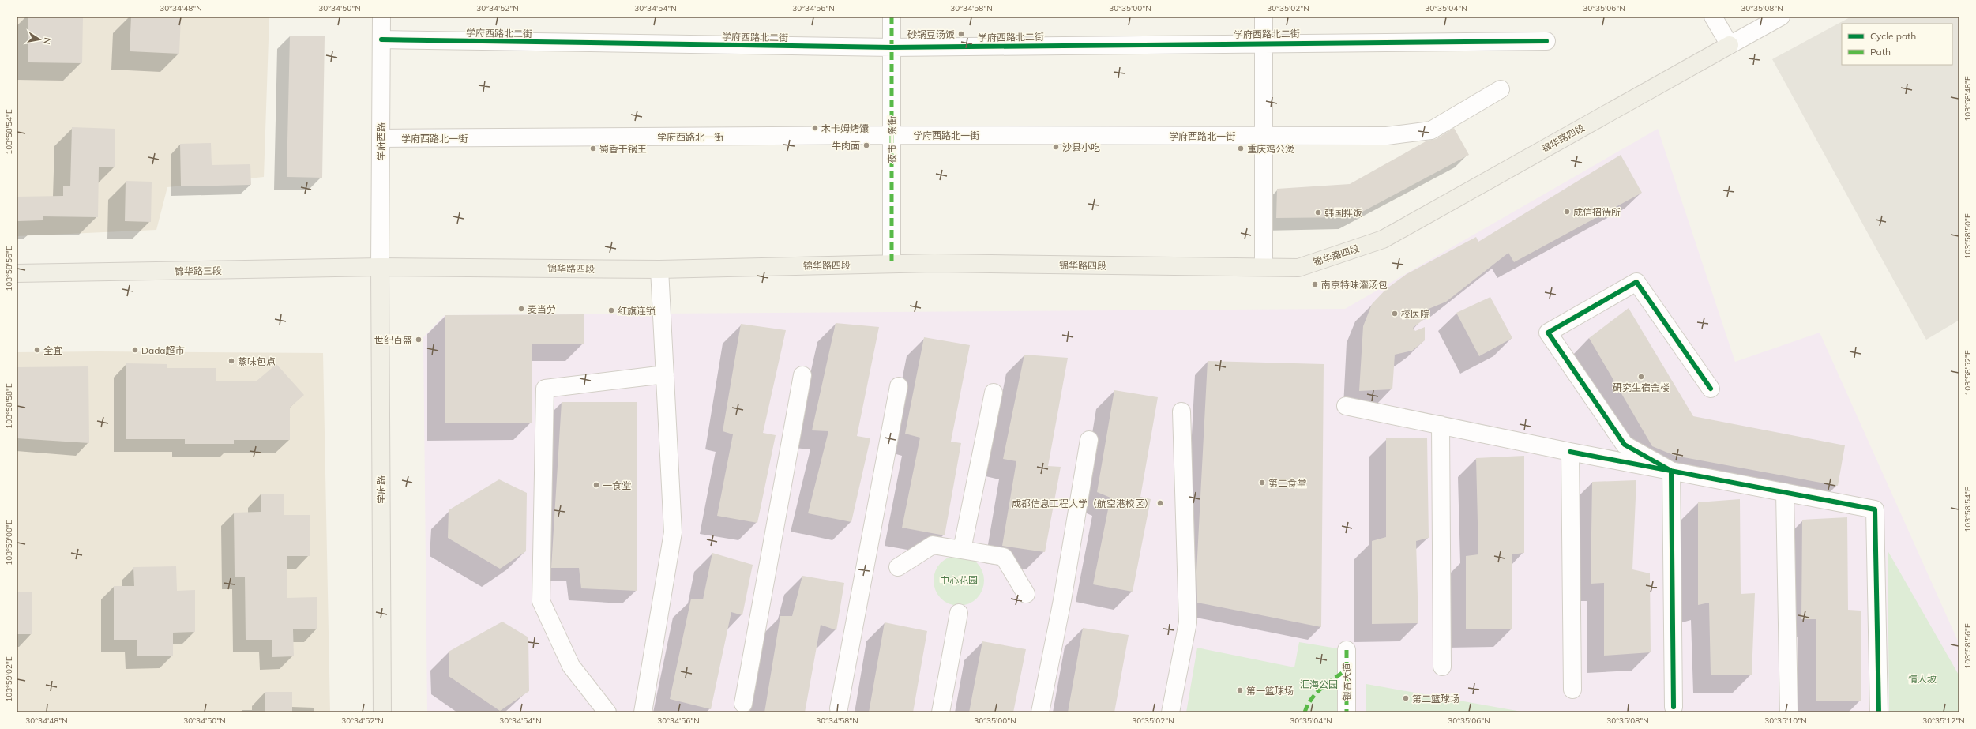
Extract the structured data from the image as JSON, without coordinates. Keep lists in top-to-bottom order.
{
  "streets": {
    "main road": ["锦华路四段", "锦华路三段", "学府路"],
    "street": [
      "学府西路北二街",
      "学府西路北一街",
      "夜市一条街",
      "学府西路",
      "银杏大道"
    ]
  },
  "crossings": [
    ["学府西路北二街", "夜市一条街"],
    ["学府西路北二街", "学府西路"],
    ["学府西路北一街", "夜市一条街"],
    ["学府西路北一街", "学府西路"],
    ["锦华路四段", "夜市一条街"],
    ["锦华路四段", "学府西路"],
    ["锦华路四段", "锦华路三段"],
    ["锦华路四段", "学府路"],
    ["学府西路", "锦华路三段"],
    ["学府西路", "学府路"],
    ["锦华路三段", "学府路"]
  ],
  "parks": ["中心花园", "情人坡", "汇海公园"],
  "places": [
    "砂锅豆汤饭",
    "木卡姆烤馕",
    "牛肉面",
    "沙县小吃",
    "蜀香干锅王",
    "重庆鸡公煲",
    "成信招待所",
    "韩国拌饭",
    "南京特味灌汤包",
    "麦当劳",
    "红旗连锁",
    "校医院",
    "世纪百盛",
    "全宜",
    "Dada超市",
    "蒸味包点",
    "研究生宿舍楼",
    "第二食堂",
    "一食堂",
    "成都信息工程大学（航空港校区）",
    "第一篮球场",
    "第二篮球场"
  ],
  "legend": ["Cycle path", "Path"],
  "north": "right",
  "coordinates": [
    "30°34'48\"N",
    "30°34'50\"N",
    "30°34'52\"N",
    "30°34'54\"N",
    "30°34'56\"N",
    "30°34'58\"N",
    "30°35'00\"N",
    "30°35'02\"N",
    "30°35'04\"N",
    "30°35'06\"N",
    "30°35'08\"N",
    "103°58'48\"E",
    "103°58'54\"E",
    "103°58'50\"E",
    "103°58'56\"E",
    "103°58'52\"E",
    "103°58'58\"E",
    "103°59'00\"E",
    "103°59'02\"E",
    "30°35'10\"N",
    "30°35'12\"N"
  ]
}
